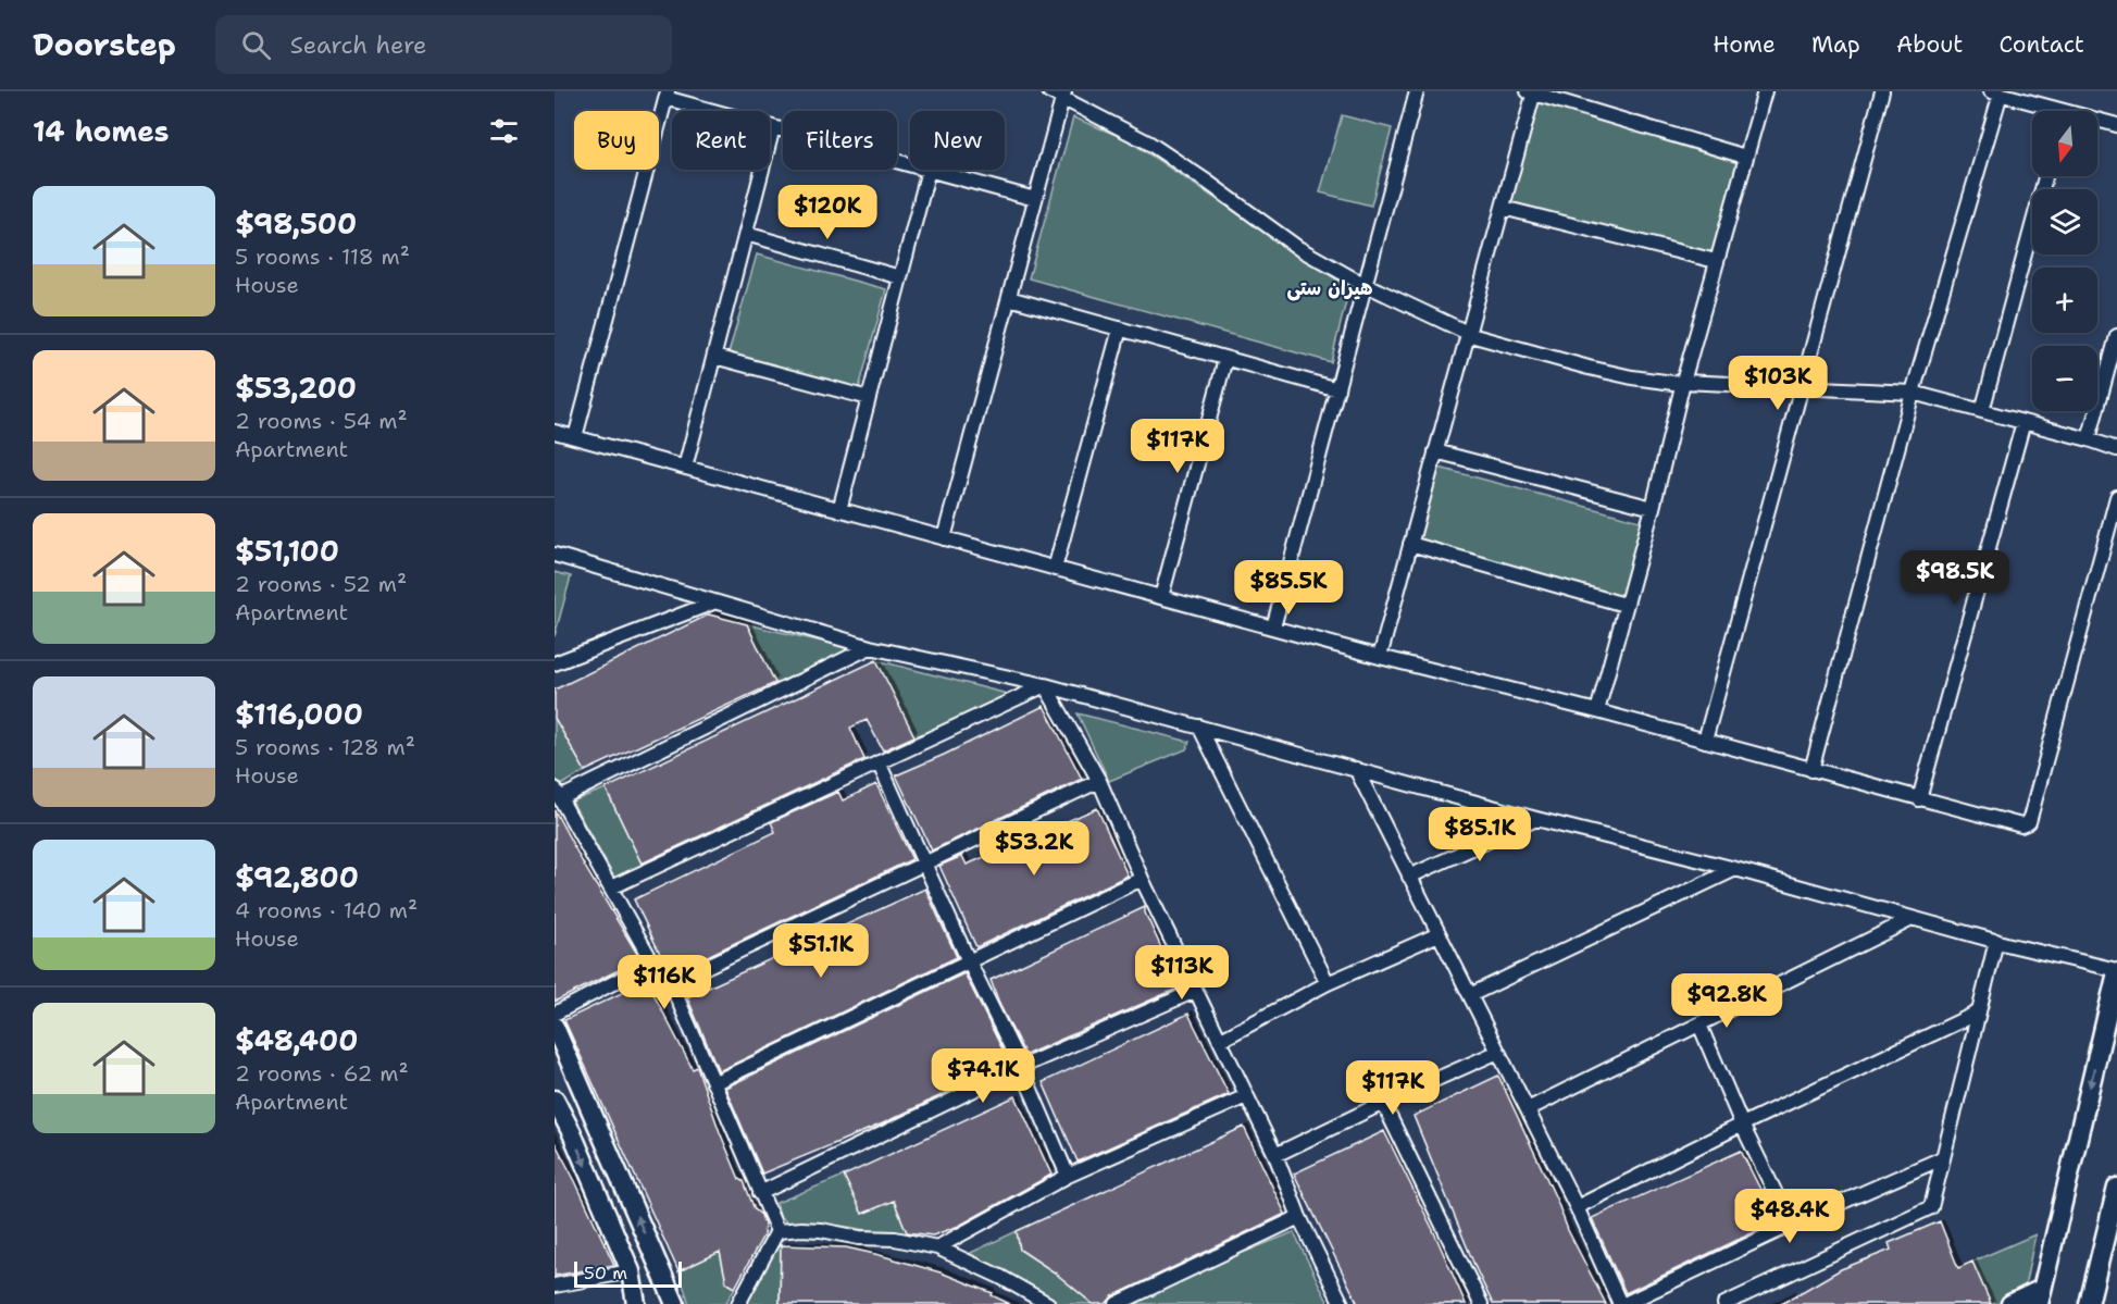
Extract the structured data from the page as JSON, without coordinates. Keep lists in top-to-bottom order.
{
  "districts": ["هیران ستی"],
  "scale_bar": "50 m",
  "north": "bottom",
  "page": {
    "header": "Doorstep",
    "search": "Search here",
    "nav": [
      "Home",
      "Map",
      "About",
      "Contact"
    ],
    "heading": "14 homes",
    "map_buttons": ["+", "−"],
    "chip": [
      "Buy",
      "Rent",
      "Filters",
      "New"
    ],
    "list": [
      {
        "name": "$98,500",
        "note": "5 rooms · 118 m² · House"
      },
      {
        "name": "$53,200",
        "note": "2 rooms · 54 m² · Apartment"
      },
      {
        "name": "$51,100",
        "note": "2 rooms · 52 m² · Apartment"
      },
      {
        "name": "$116,000",
        "note": "5 rooms · 128 m² · House"
      },
      {
        "name": "$92,800",
        "note": "4 rooms · 140 m² · House"
      },
      {
        "name": "$48,400",
        "note": "2 rooms · 62 m² · Apartment"
      }
    ],
    "price": [
      "$120K",
      "$103K",
      "$117K",
      "$98.5K",
      "$85.5K",
      "$85.1K",
      "$53.2K",
      "$51.1K",
      "$113K",
      "$116K",
      "$92.8K",
      "$74.1K",
      "$117K",
      "$48.4K"
    ],
    "scale": "50 m"
  }
}
